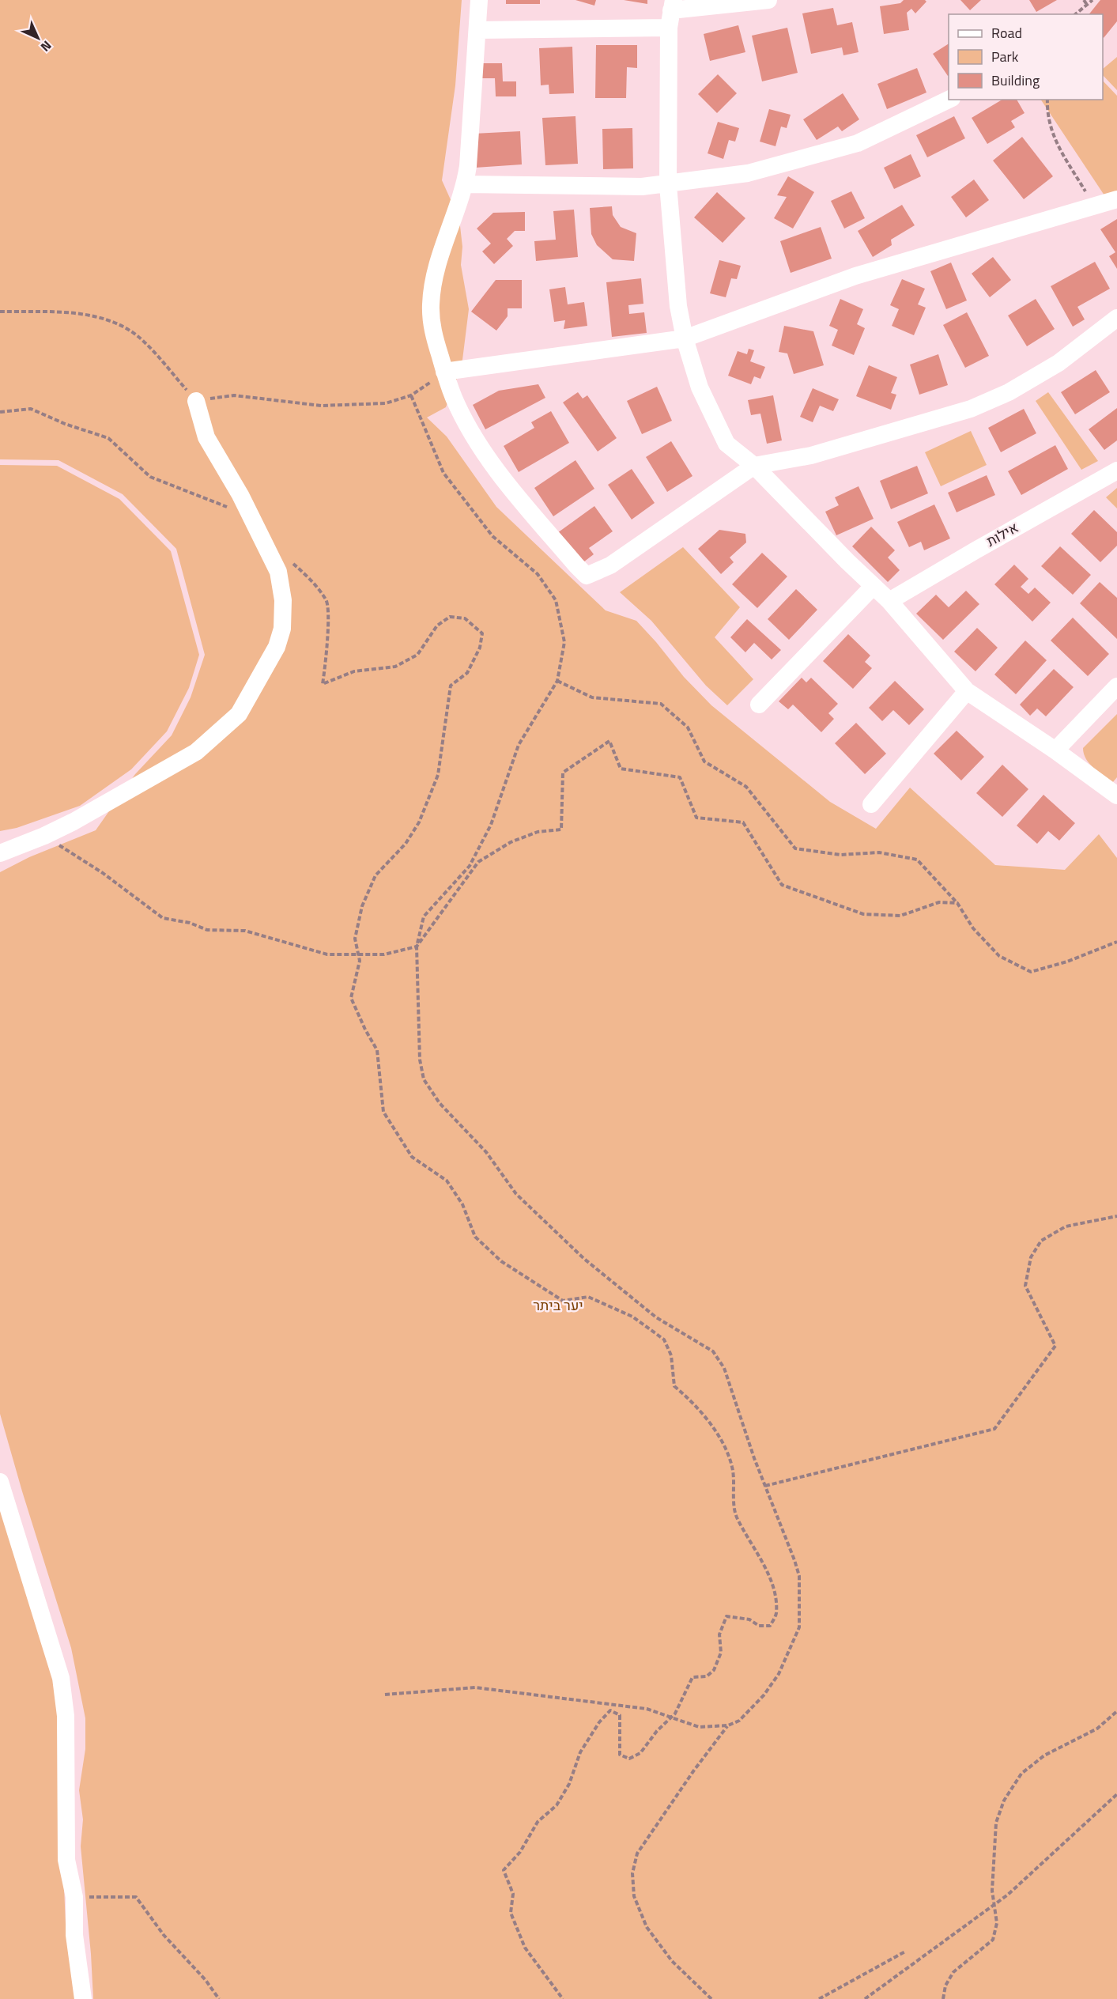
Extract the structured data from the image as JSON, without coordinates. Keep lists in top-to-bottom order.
{
  "streets": {
    "street": ["אילות"]
  },
  "parks": ["יער ביתר"],
  "legend": ["Road", "Park", "Building"],
  "north": "bottom right"
}
